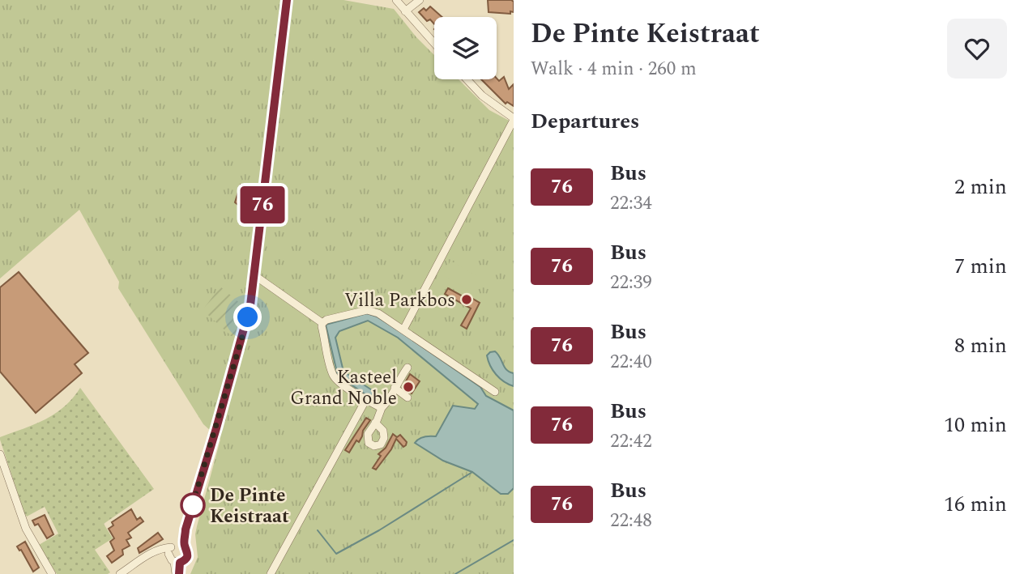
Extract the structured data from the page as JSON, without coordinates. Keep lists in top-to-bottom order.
{
  "places": ["Villa Parkbos", "Kasteel Grand Noble", "De Pinte Keistraat"],
  "lines": ["bus line 76"],
  "page": {
    "on_map": "76",
    "heading": [
      ["De Pinte Keistraat", "Walk · 4 min · 260 m"],
      "Departures"
    ],
    "list": [
      {
        "mark": "76",
        "name": "Bus",
        "note": "22:34",
        "value": "2 min"
      },
      {
        "mark": "76",
        "name": "Bus",
        "note": "22:39",
        "value": "7 min"
      },
      {
        "mark": "76",
        "name": "Bus",
        "note": "22:40",
        "value": "8 min"
      },
      {
        "mark": "76",
        "name": "Bus",
        "note": "22:42",
        "value": "10 min"
      },
      {
        "mark": "76",
        "name": "Bus",
        "note": "22:48",
        "value": "16 min"
      }
    ]
  }
}
